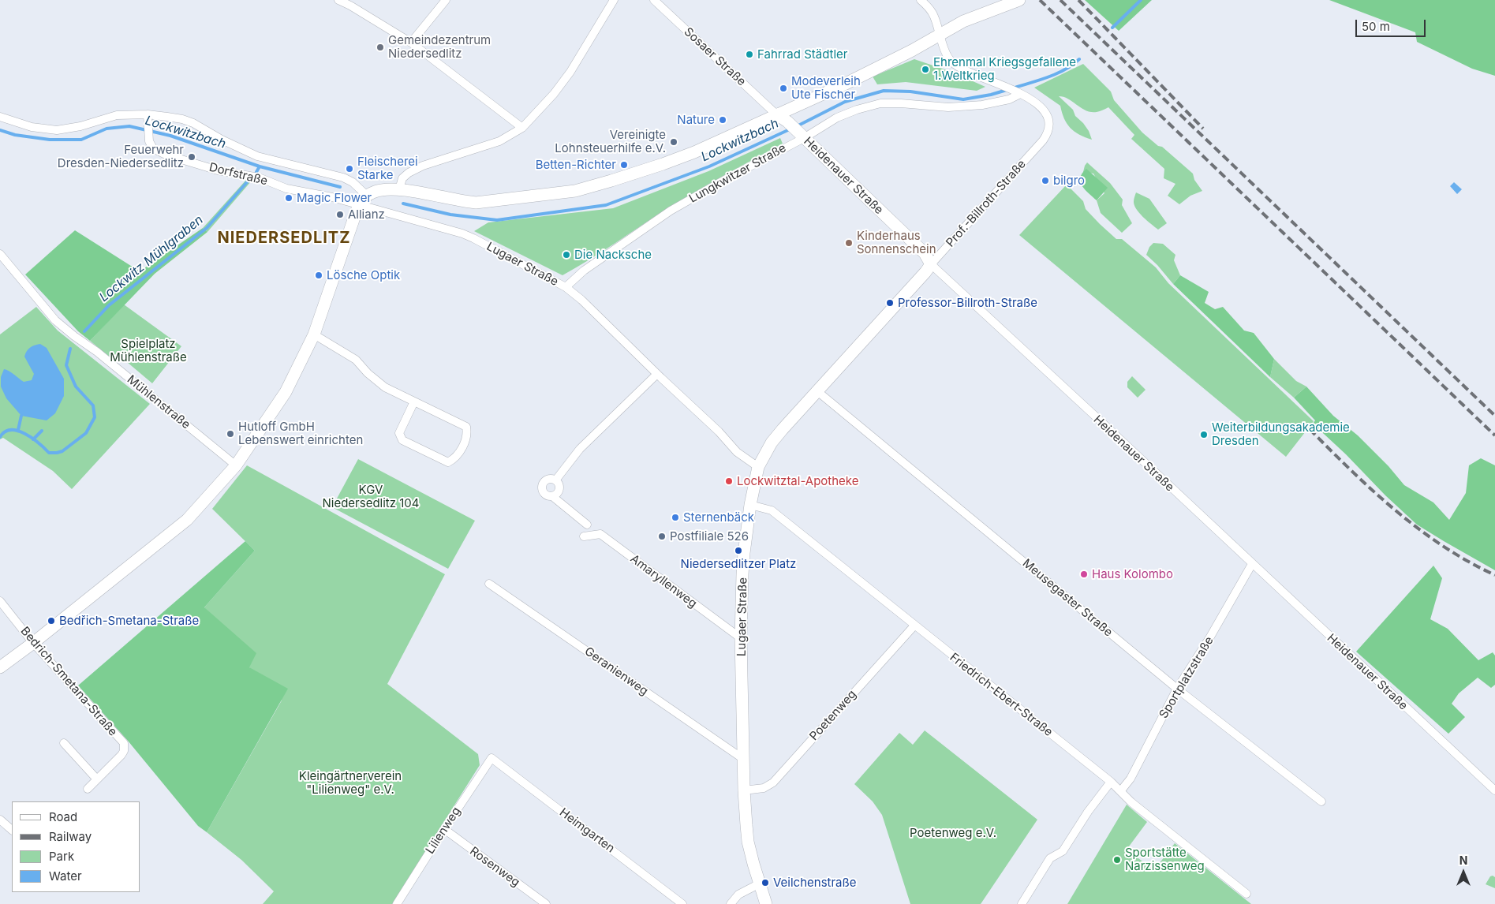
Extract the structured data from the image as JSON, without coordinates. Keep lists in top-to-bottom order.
{
  "streets": {
    "street": [
      "Sosaer Straße",
      "Lungkwitzer Straße",
      "Dorfstraße",
      "Heidenauer Straße",
      "Prof.-Billroth-Straße",
      "Lugaer Straße",
      "Mühlenstraße",
      "Amaryllenweg",
      "Meusegaster Straße",
      "Geranienweg",
      "Sportplatzstraße",
      "Bedrich-Smetana-Straße",
      "Friedrich-Ebert-Straße",
      "Poetenweg",
      "Lilienweg",
      "Heimgarten",
      "Rosenweg"
    ]
  },
  "crossings": [
    ["Sosaer Straße", "Heidenauer Straße"],
    ["Lungkwitzer Straße", "Heidenauer Straße"],
    ["Lungkwitzer Straße", "Prof.-Billroth-Straße"],
    ["Lungkwitzer Straße", "Lugaer Straße"],
    ["Dorfstraße", "Lugaer Straße"],
    ["Heidenauer Straße", "Prof.-Billroth-Straße"],
    ["Heidenauer Straße", "Sportplatzstraße"],
    ["Prof.-Billroth-Straße", "Lugaer Straße"],
    ["Prof.-Billroth-Straße", "Meusegaster Straße"],
    ["Lugaer Straße", "Amaryllenweg"],
    ["Lugaer Straße", "Geranienweg"],
    ["Lugaer Straße", "Friedrich-Ebert-Straße"],
    ["Lugaer Straße", "Poetenweg"],
    ["Meusegaster Straße", "Sportplatzstraße"],
    ["Sportplatzstraße", "Friedrich-Ebert-Straße"],
    ["Friedrich-Ebert-Straße", "Poetenweg"],
    ["Lilienweg", "Heimgarten"],
    ["Lilienweg", "Rosenweg"]
  ],
  "districts": ["NIEDERSEDLITZ"],
  "water": ["Lockwitzbach", "Lockwitz Mühlgraben"],
  "parks": [
    "Spielplatz Mühlenstraße",
    "KGV Niedersedlitz 104",
    "Kleingärtnerverein \"Lilienweg\" e.V.",
    "Poetenweg e.V."
  ],
  "places": [
    "Gemeindezentrum Niedersedlitz",
    "Fahrrad Städtler",
    "Ehrenmal Kriegsgefallene 1.Weltkrieg",
    "Modeverleih Ute Fischer",
    "Nature",
    "Vereinigte Lohnsteuerhilfe e.V.",
    "Feuerwehr Dresden-Niedersedlitz",
    "Betten-Richter",
    "Fleischerei Starke",
    "bilgro",
    "Magic Flower",
    "Allianz",
    "Kinderhaus Sonnenschein",
    "Die Nacksche",
    "Lösche Optik",
    "Professor-Billroth-Straße",
    "Hutloff GmbH Lebenswert einrichten",
    "Weiterbildungsakademie Dresden",
    "Lockwitztal-Apotheke",
    "Sternenbäck",
    "Postfiliale 526",
    "Niedersedlitzer Platz",
    "Haus Kolombo",
    "Bedřich-Smetana-Straße",
    "Sportstätte Narzissenweg",
    "Veilchenstraße"
  ],
  "legend": [
    "Road",
    "Railway",
    "Park",
    "Water"
  ],
  "scale_bar": "50 m",
  "north": "top"
}
